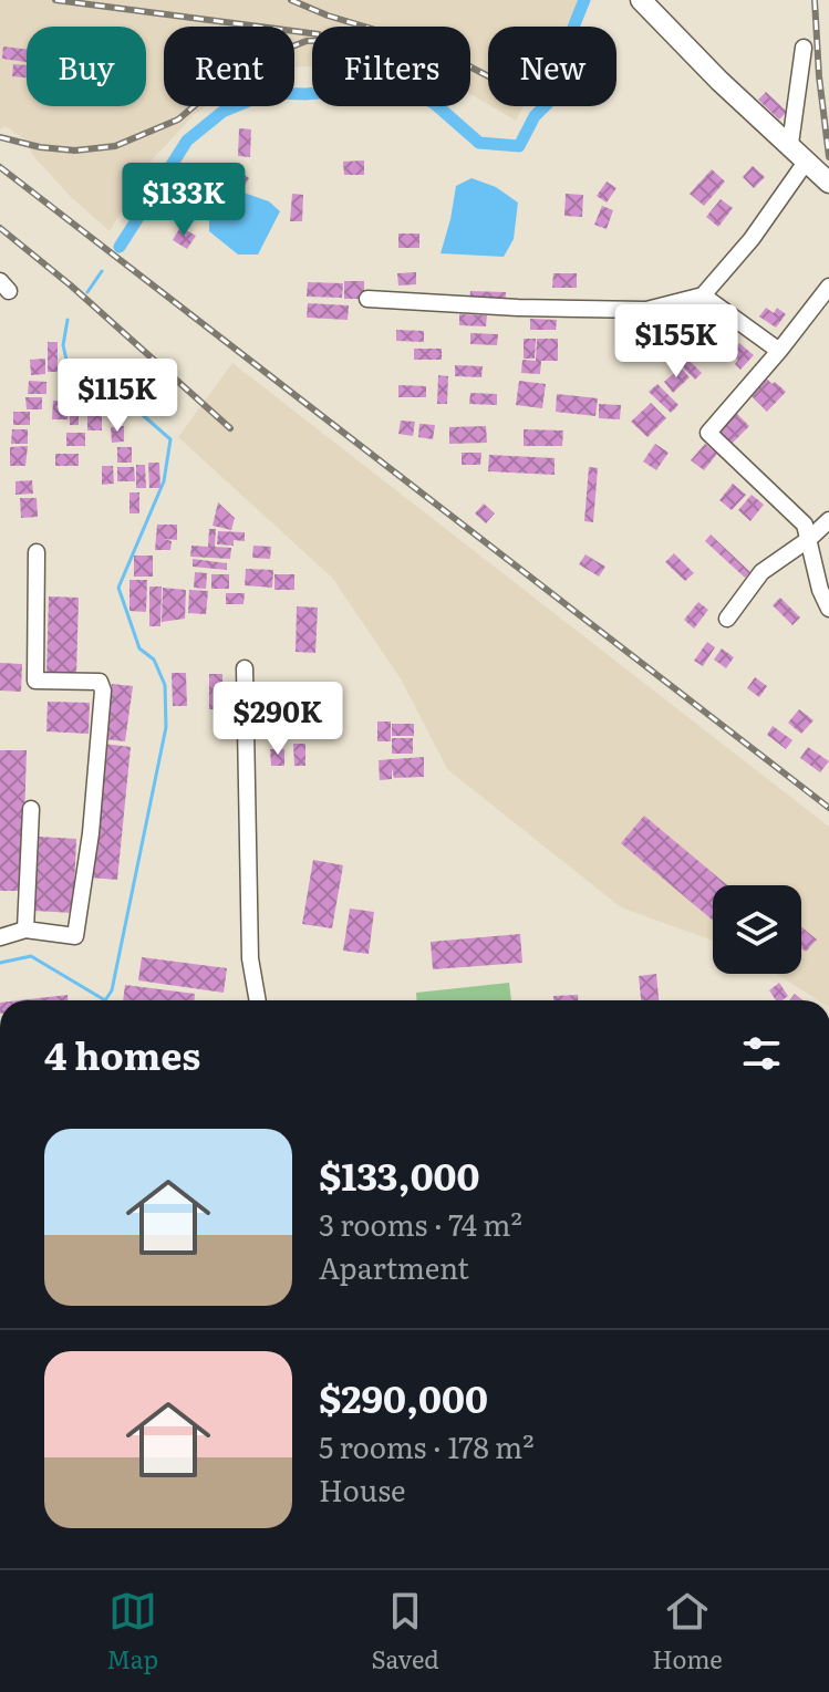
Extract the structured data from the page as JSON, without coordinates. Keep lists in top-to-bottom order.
{
  "page": {
    "chip": [
      "Buy",
      "Rent",
      "Filters",
      "New"
    ],
    "price": [
      "$133K",
      "$155K",
      "$115K",
      "$290K"
    ],
    "heading": "4 homes",
    "list": [
      {
        "name": "$133,000",
        "note": "3 rooms · 74 m² · Apartment"
      },
      {
        "name": "$290,000",
        "note": "5 rooms · 178 m² · House"
      }
    ],
    "tabs": ["Map", "Saved", "Home"]
  }
}
